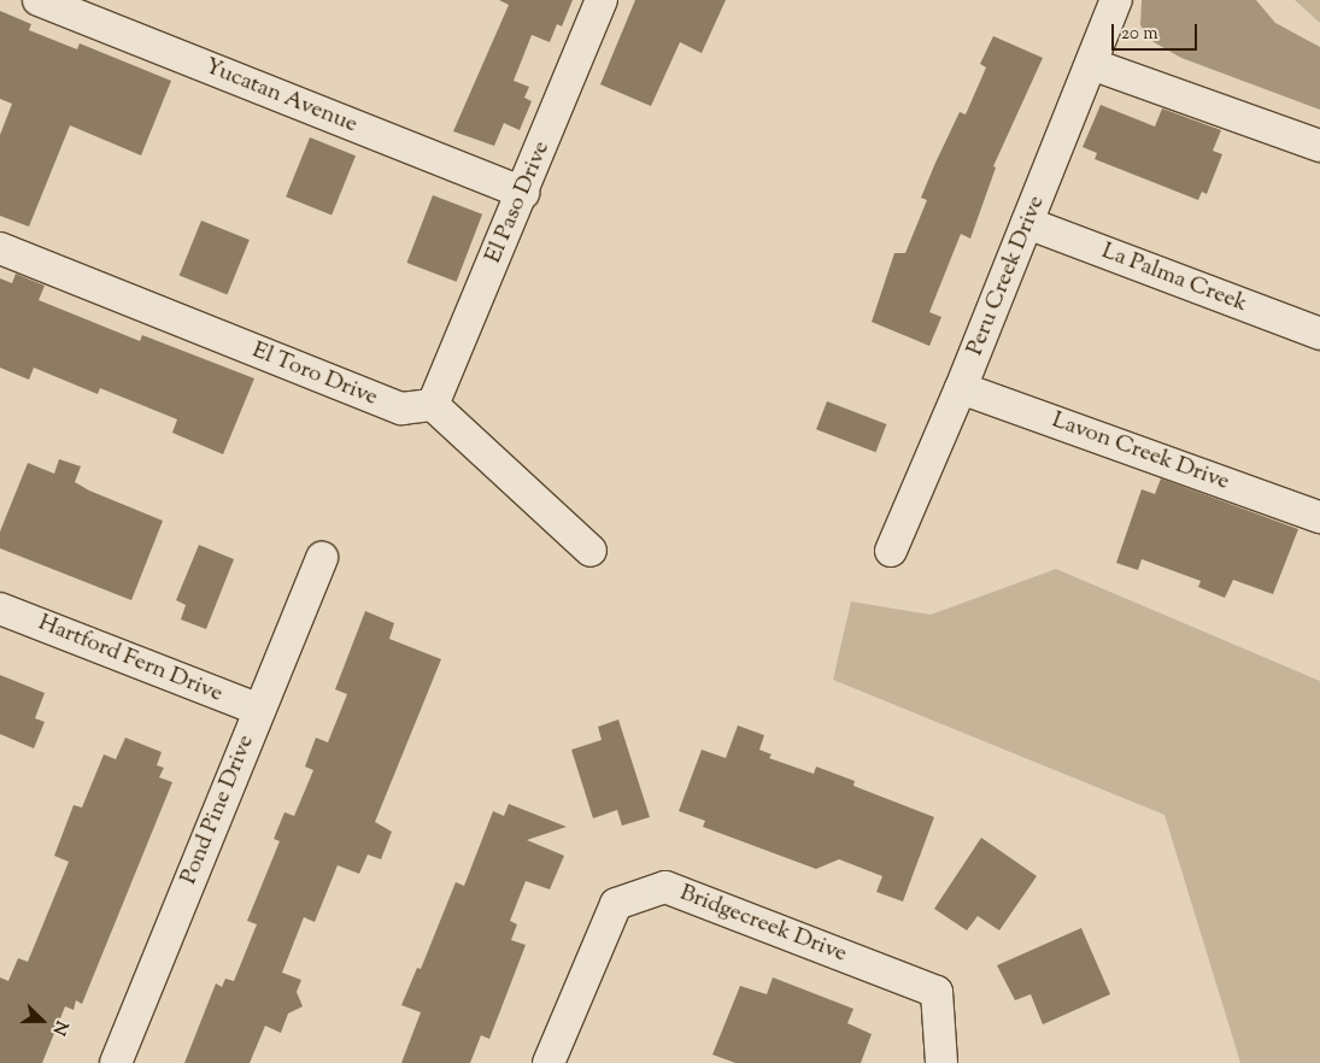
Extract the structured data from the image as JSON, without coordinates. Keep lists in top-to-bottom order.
{
  "streets": {
    "street": [
      "Yucatan Avenue",
      "El Paso Drive",
      "Peru Creek Drive",
      "La Palma Creek",
      "El Toro Drive",
      "Lavon Creek Drive",
      "Hartford Fern Drive",
      "Pond Pine Drive",
      "Bridgecreek Drive"
    ]
  },
  "crossings": [
    ["Yucatan Avenue", "El Paso Drive"],
    ["El Paso Drive", "El Toro Drive"],
    ["Peru Creek Drive", "La Palma Creek"],
    ["Peru Creek Drive", "Lavon Creek Drive"],
    ["Hartford Fern Drive", "Pond Pine Drive"]
  ],
  "scale_bar": "20 m",
  "north": "right"
}
